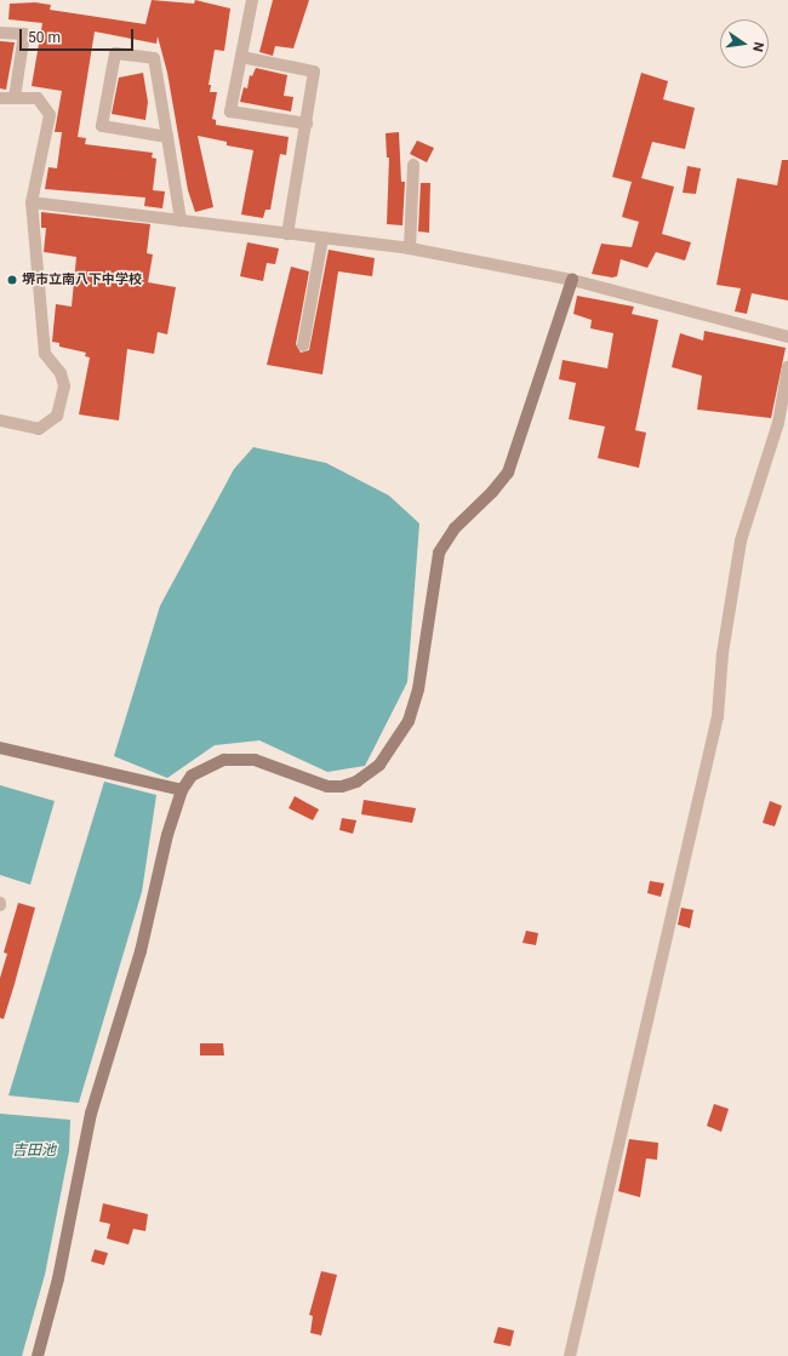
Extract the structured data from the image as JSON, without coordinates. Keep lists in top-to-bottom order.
{
  "water": ["吉田池"],
  "places": ["堺市立南八下中学校"],
  "scale_bar": "50 m",
  "north": "right"
}
